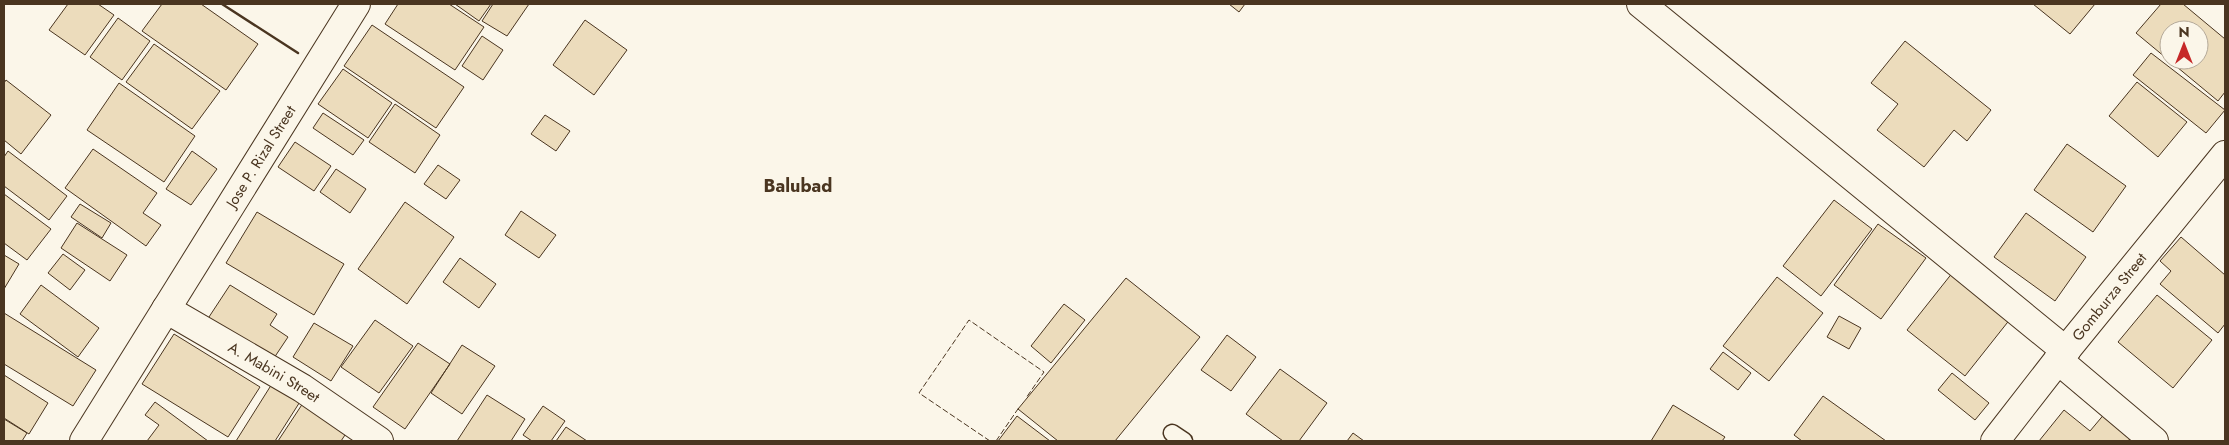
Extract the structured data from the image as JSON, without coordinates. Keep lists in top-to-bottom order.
{
  "streets": {
    "street": ["Jose P. Rizal Street", "Gomburza Street", "A. Mabini Street"]
  },
  "crossings": [
    ["Jose P. Rizal Street", "A. Mabini Street"]
  ],
  "districts": ["Balubad"],
  "north": "top"
}
